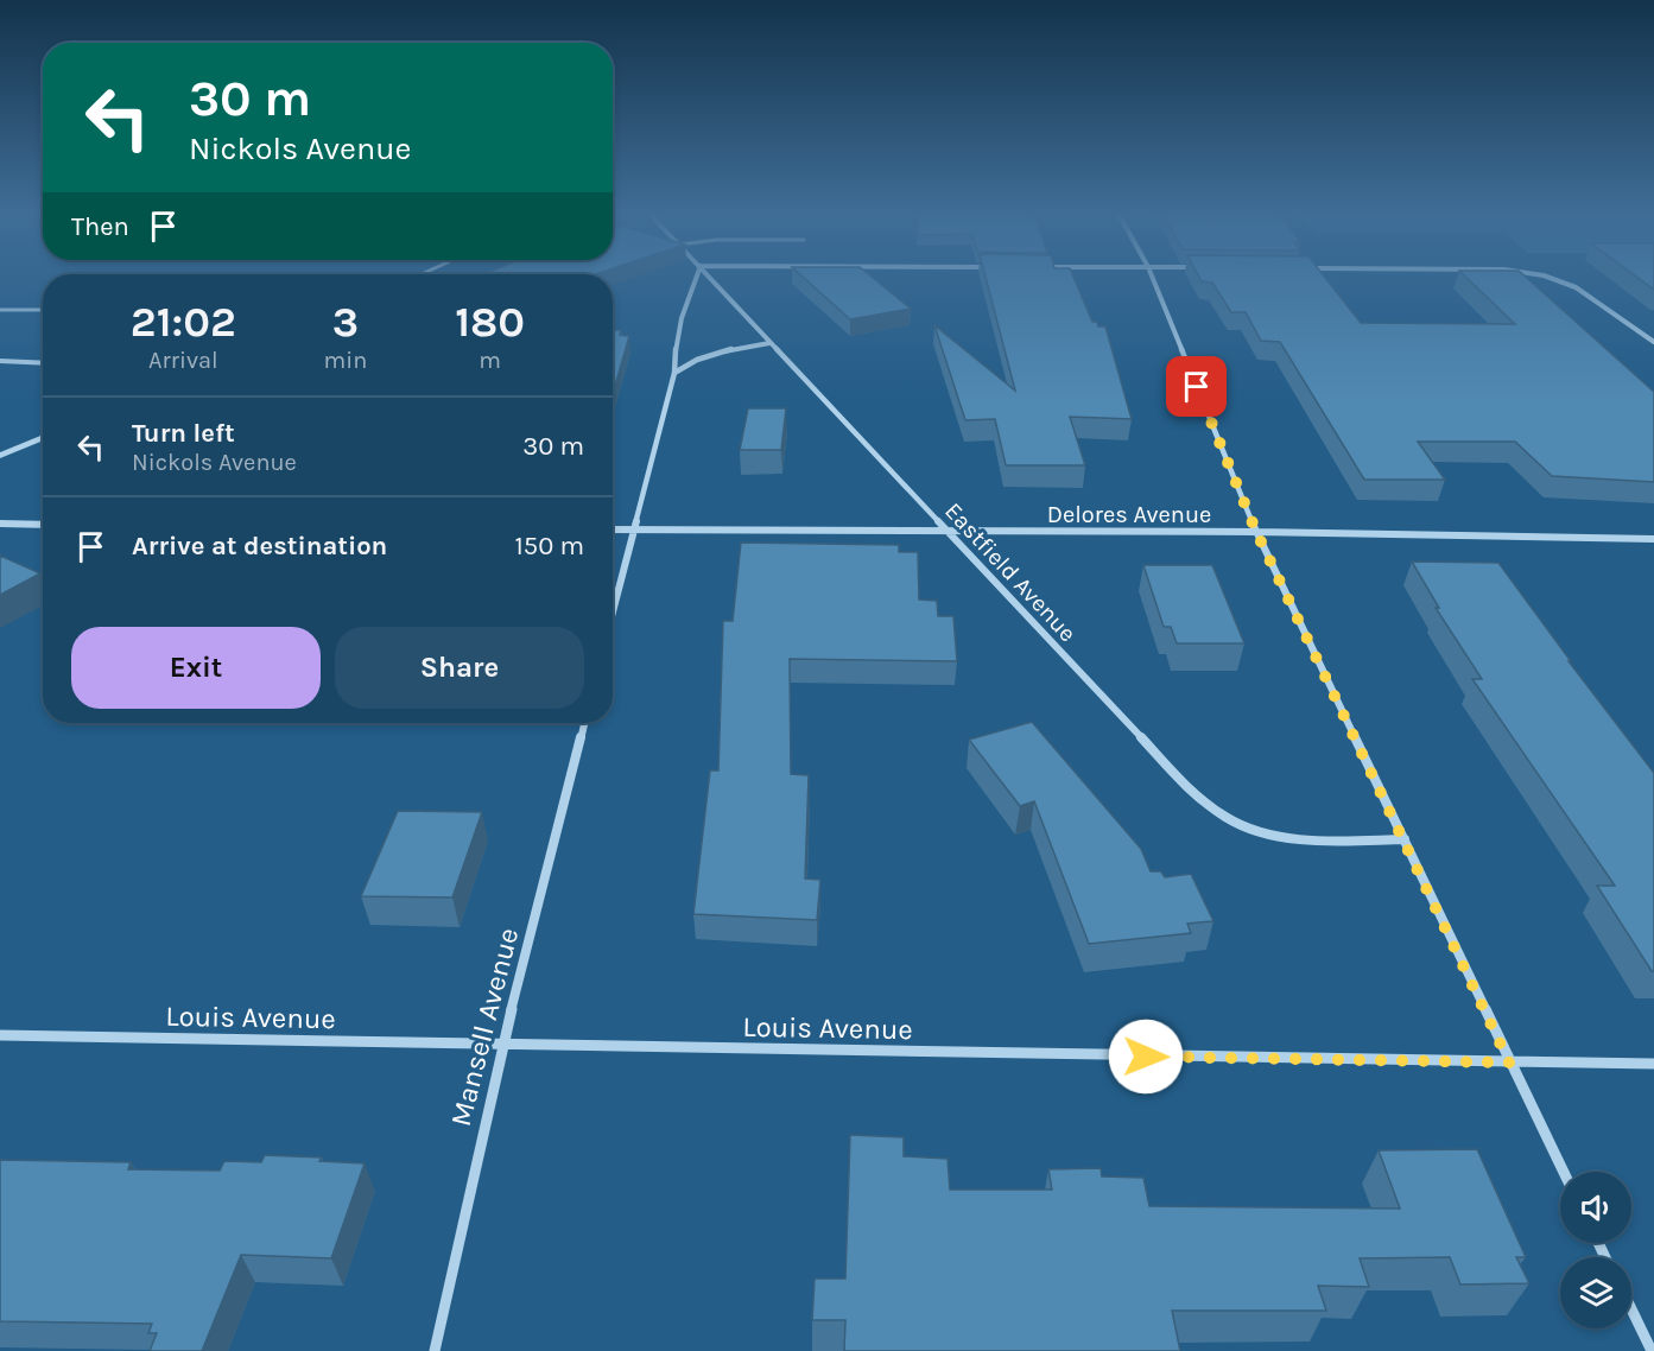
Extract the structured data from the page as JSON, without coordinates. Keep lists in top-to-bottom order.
{
  "streets": {
    "street": [
      "Delores Avenue",
      "Eastfield Avenue",
      "Louis Avenue",
      "Mansell Avenue"
    ]
  },
  "crossings": [
    ["Delores Avenue", "Eastfield Avenue"],
    ["Louis Avenue", "Mansell Avenue"]
  ],
  "page": {
    "turn": ["30 m", "Nickols Avenue"],
    "then": "Then",
    "eta": [
      "21:02",
      "Arrival",
      "3",
      "min",
      "180",
      "m"
    ],
    "list": [
      {
        "name": "Turn left",
        "note": "Nickols Avenue",
        "value": "30 m"
      },
      {
        "name": "Arrive at destination",
        "value": "150 m"
      }
    ],
    "buttons": ["Exit", "Share"]
  }
}
